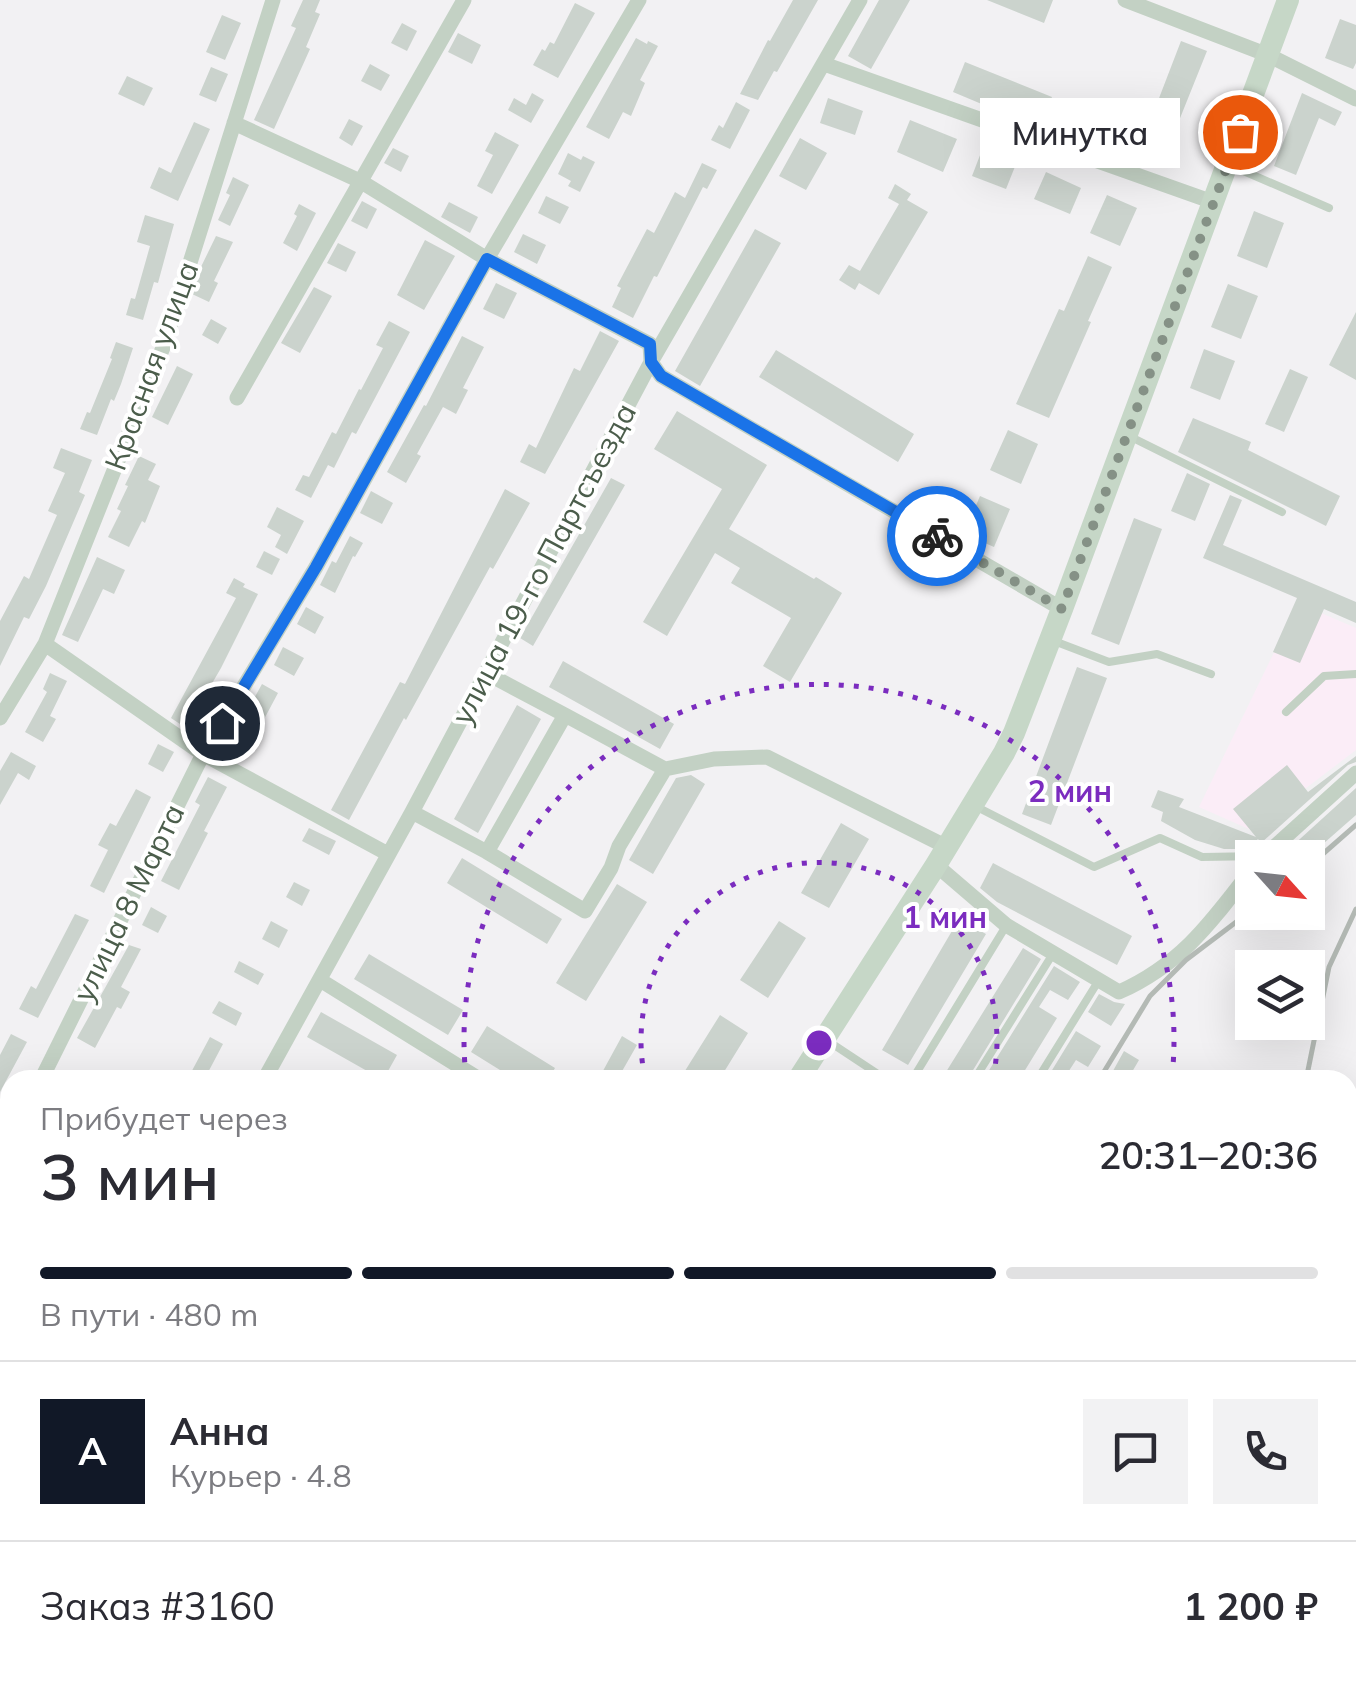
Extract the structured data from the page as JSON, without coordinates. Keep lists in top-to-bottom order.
{
  "streets": {
    "street": ["Красная улица", "улица 19-го Партсъезда", "улица 8 Марта"]
  },
  "places": ["Минутка"],
  "north": "bottom right",
  "page": {
    "bubble": "Минутка",
    "heading": ["3 мин", "Прибудет через", "20:31–20:36"],
    "panel": [
      "Анна",
      "Курьер · 4.8",
      "Заказ #3160",
      "1 200 ₽"
    ],
    "bar": "В пути · 480 m",
    "round": "А"
  },
  "rings": ["2 мин", "1 мин"]
}
